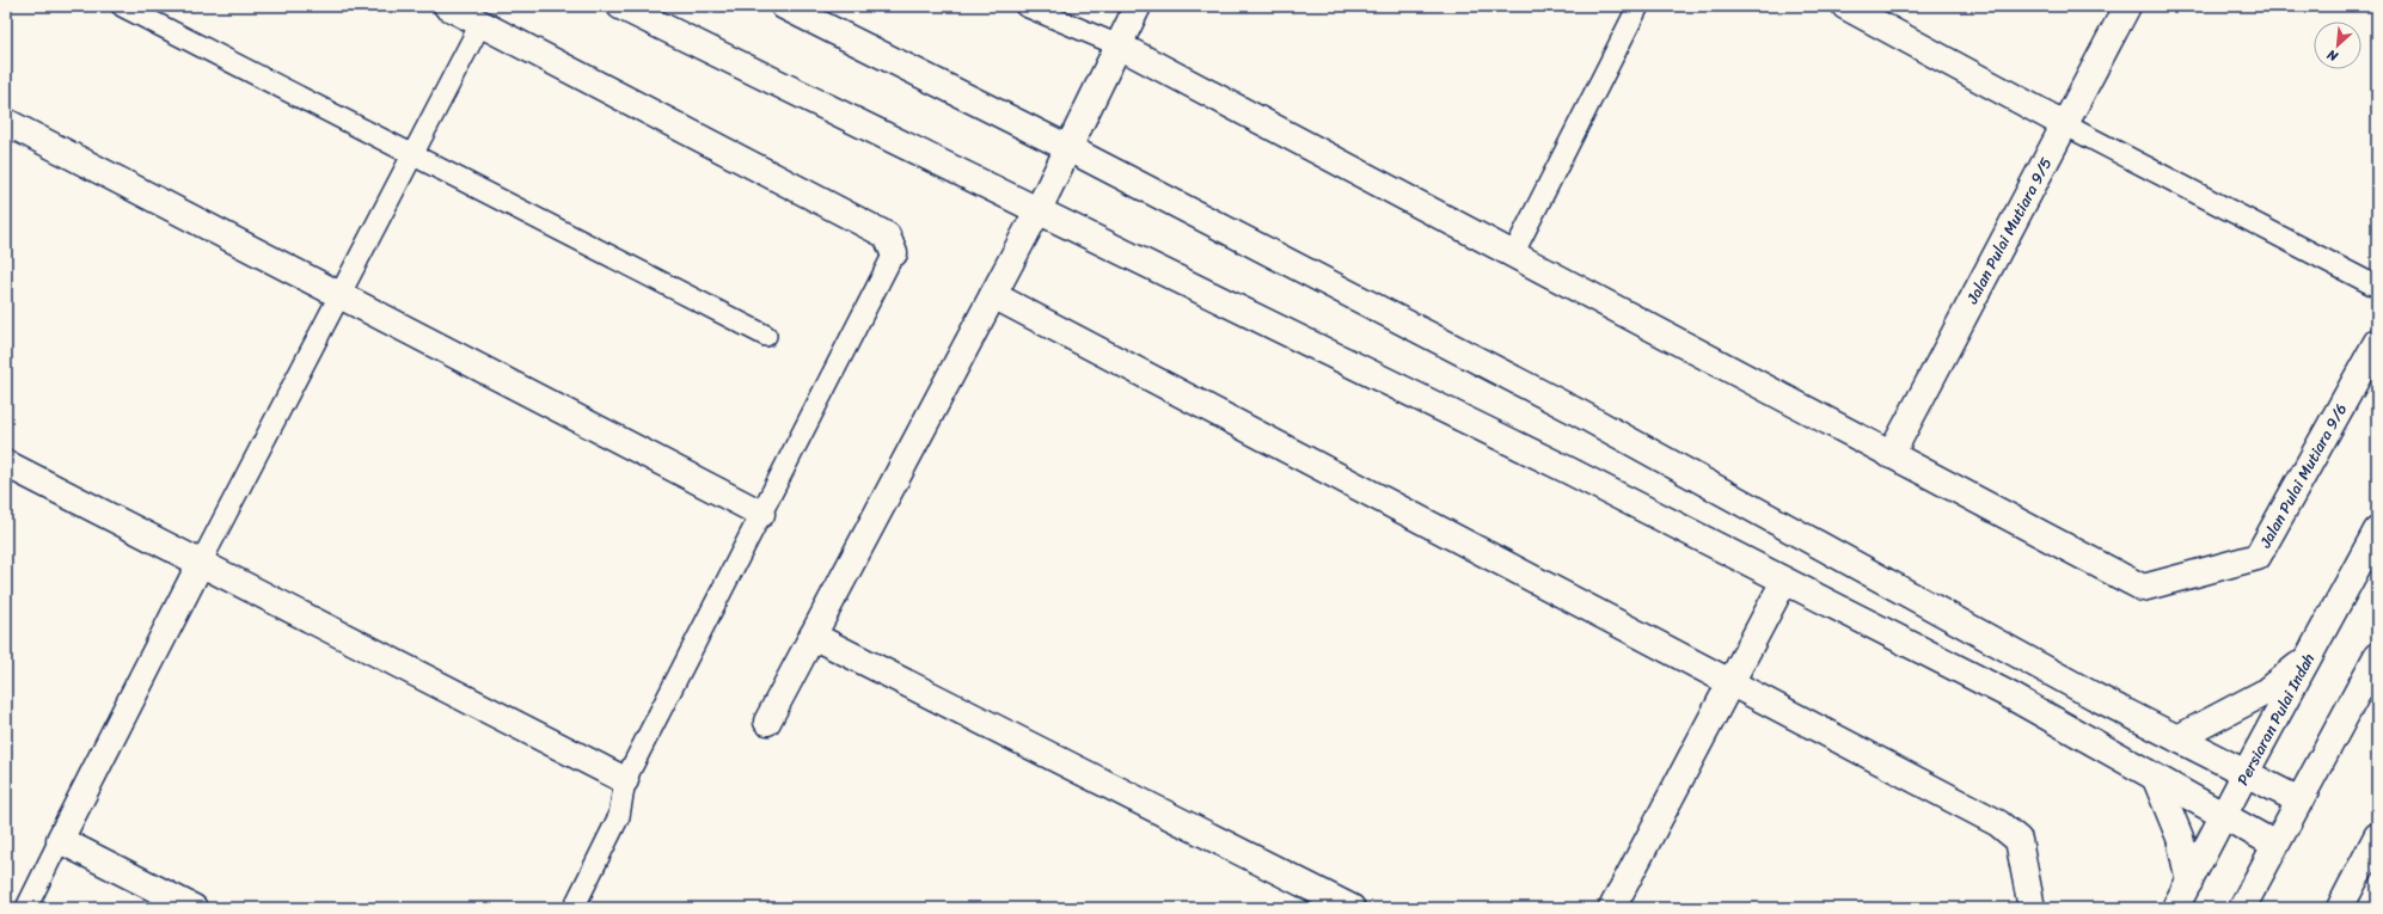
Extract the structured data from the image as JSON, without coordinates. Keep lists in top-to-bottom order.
{
  "streets": {
    "street": ["Jalan Pulai Mutiara 9/5", "Jalan Pulai Mutiara 9/6", "Persiaran Pulai Indah"]
  },
  "crossings": [
    ["Jalan Pulai Mutiara 9/5", "Jalan Pulai Mutiara 9/6"]
  ],
  "north": "bottom left"
}
